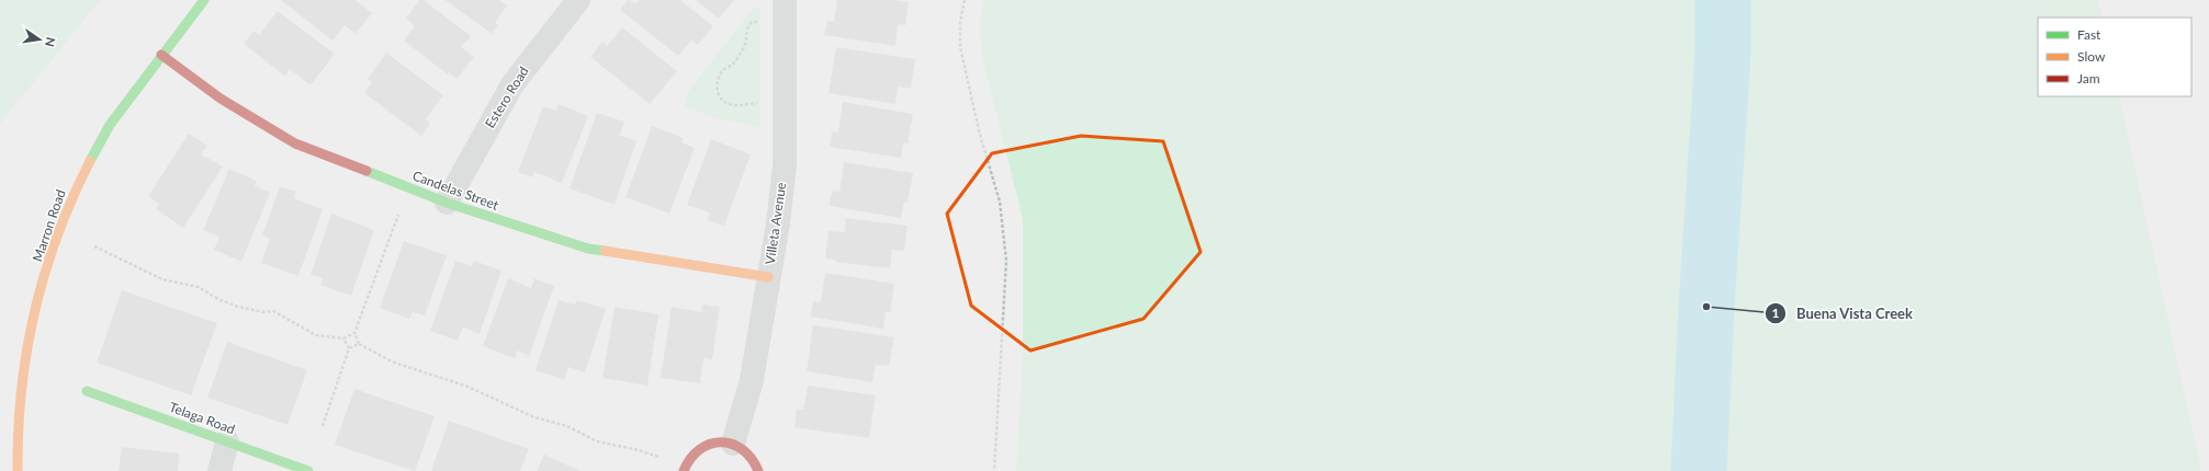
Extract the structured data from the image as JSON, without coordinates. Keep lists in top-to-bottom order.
{
  "streets": {
    "street": [
      "Estero Road",
      "Candelas Street",
      "Villeta Avenue",
      "Marron Road",
      "Telaga Road"
    ]
  },
  "crossings": [
    ["Estero Road", "Candelas Street"],
    ["Candelas Street", "Villeta Avenue"],
    ["Candelas Street", "Marron Road"]
  ],
  "places": ["Buena Vista Creek"],
  "legend": ["Fast", "Slow", "Jam"],
  "north": "right"
}
